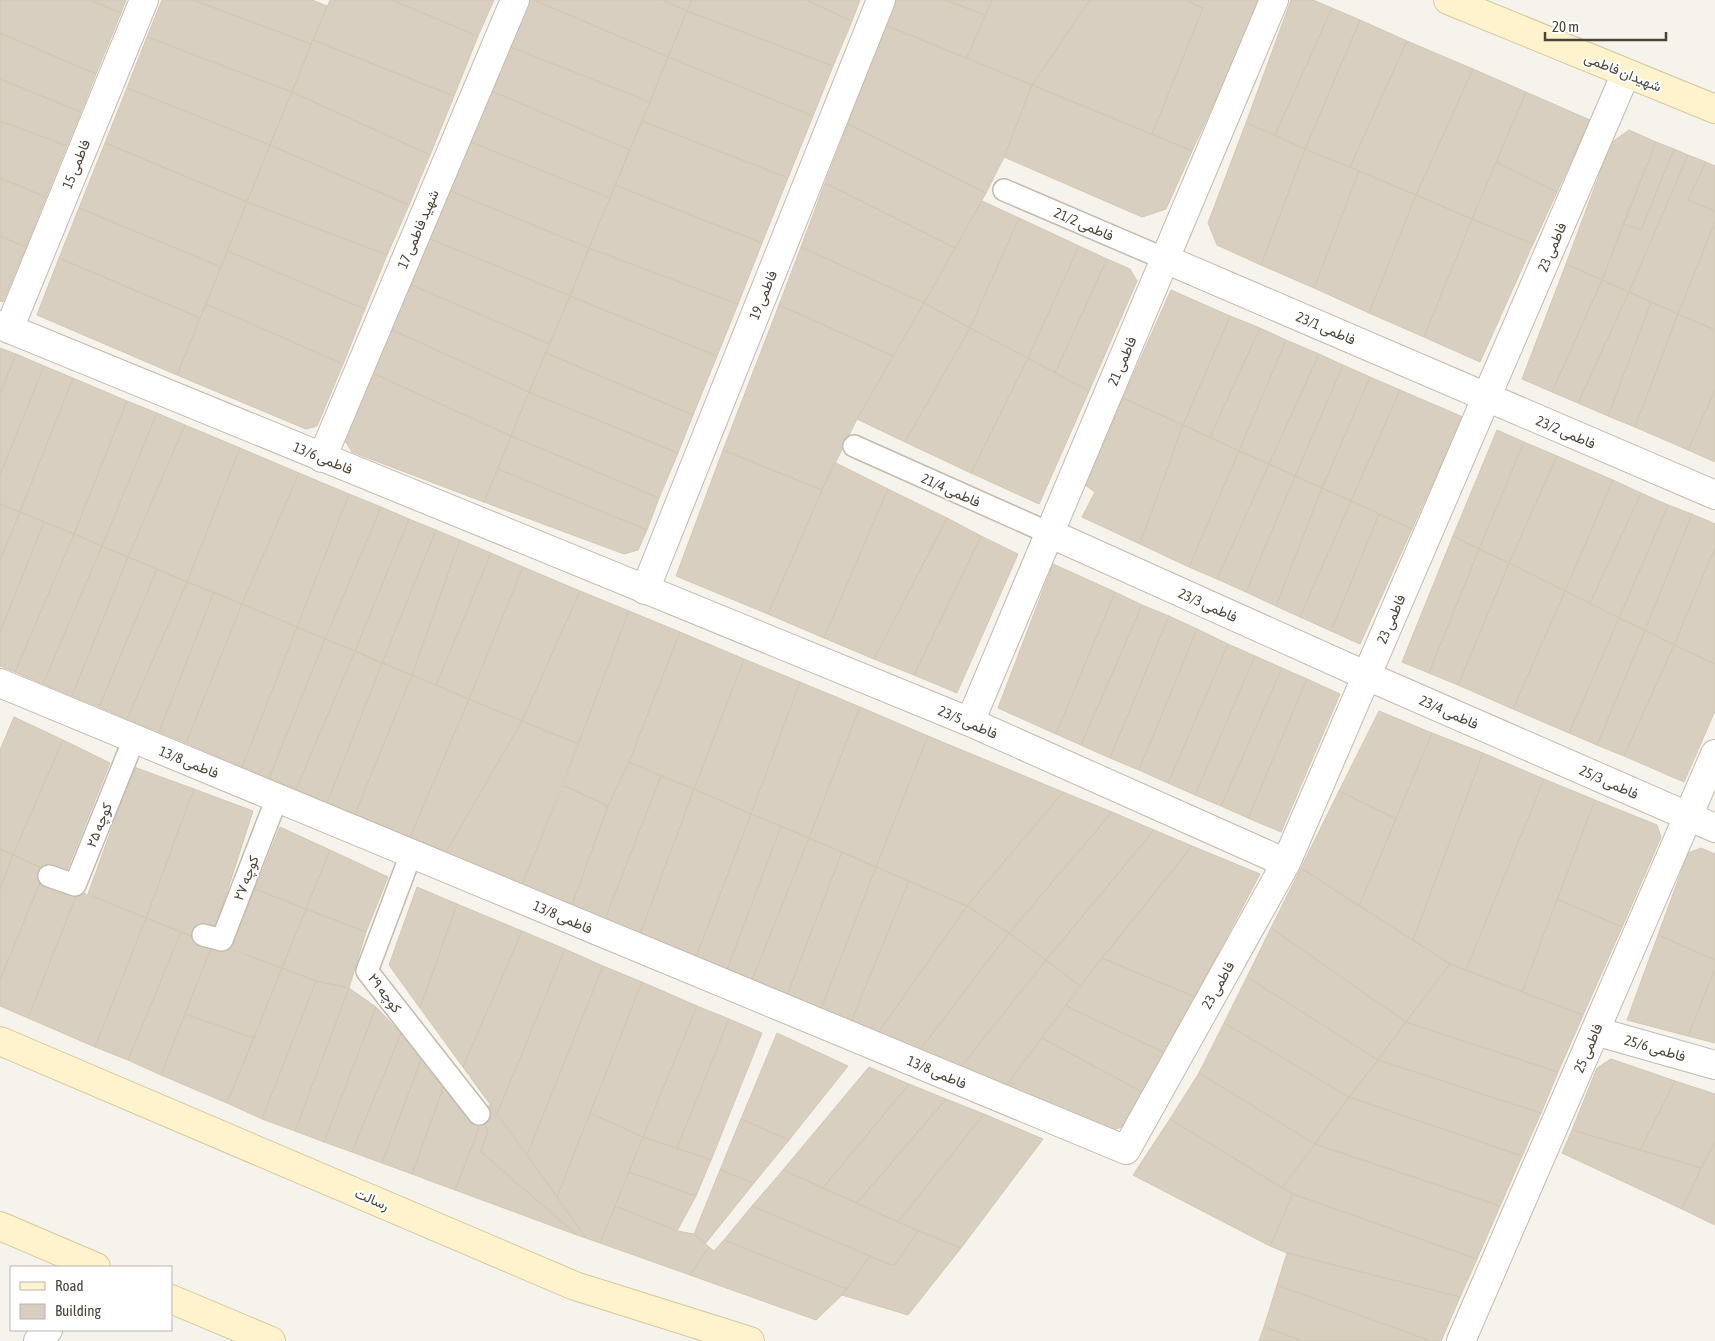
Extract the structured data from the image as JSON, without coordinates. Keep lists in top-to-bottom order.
{
  "streets": {
    "street": [
      "شهیدان فاطمی",
      "فاطمی 15",
      "شهید فاطمی 17",
      "فاطمی 23",
      "فاطمی 19",
      "فاطمی 23/1",
      "فاطمی 21",
      "فاطمی 23/2",
      "فاطمی 13/6",
      "فاطمی 23/3",
      "فاطمی 23/4",
      "فاطمی 23/5",
      "فاطمی 13/8",
      "فاطمی 25/3",
      "فاطمی 25",
      "فاطمی 25/6",
      "رسالت"
    ],
    "lane": [
      "فاطمی 21/2",
      "فاطمی 21/4",
      "کوچه ۲۵",
      "کوچه ۲۷",
      "کوچه ۲۹"
    ]
  },
  "crossings": [
    ["شهیدان فاطمی", "فاطمی 23"],
    ["فاطمی 15", "فاطمی 13/6"],
    ["فاطمی 21/2", "فاطمی 23/1"],
    ["فاطمی 21/2", "فاطمی 21"],
    ["شهید فاطمی 17", "فاطمی 13/6"],
    ["فاطمی 23", "فاطمی 23/1"],
    ["فاطمی 23", "فاطمی 23/2"],
    ["فاطمی 23", "فاطمی 23/3"],
    ["فاطمی 23", "فاطمی 23/4"],
    ["فاطمی 23", "فاطمی 23/5"],
    ["فاطمی 23", "فاطمی 13/8"],
    ["فاطمی 19", "فاطمی 13/6"],
    ["فاطمی 19", "فاطمی 23/5"],
    ["فاطمی 23/1", "فاطمی 21"],
    ["فاطمی 23/1", "فاطمی 23/2"],
    ["فاطمی 21", "فاطمی 21/4"],
    ["فاطمی 21", "فاطمی 23/3"],
    ["فاطمی 21", "فاطمی 23/5"],
    ["فاطمی 13/6", "فاطمی 23/5"],
    ["فاطمی 21/4", "فاطمی 23/3"],
    ["فاطمی 23/3", "فاطمی 23/4"],
    ["فاطمی 23/4", "فاطمی 25/3"],
    ["فاطمی 13/8", "کوچه ۲۵"],
    ["فاطمی 13/8", "کوچه ۲۷"],
    ["فاطمی 13/8", "کوچه ۲۹"],
    ["فاطمی 25/3", "فاطمی 25"],
    ["فاطمی 25", "فاطمی 25/6"]
  ],
  "legend": ["Road", "Building"],
  "scale_bar": "20 m"
}
